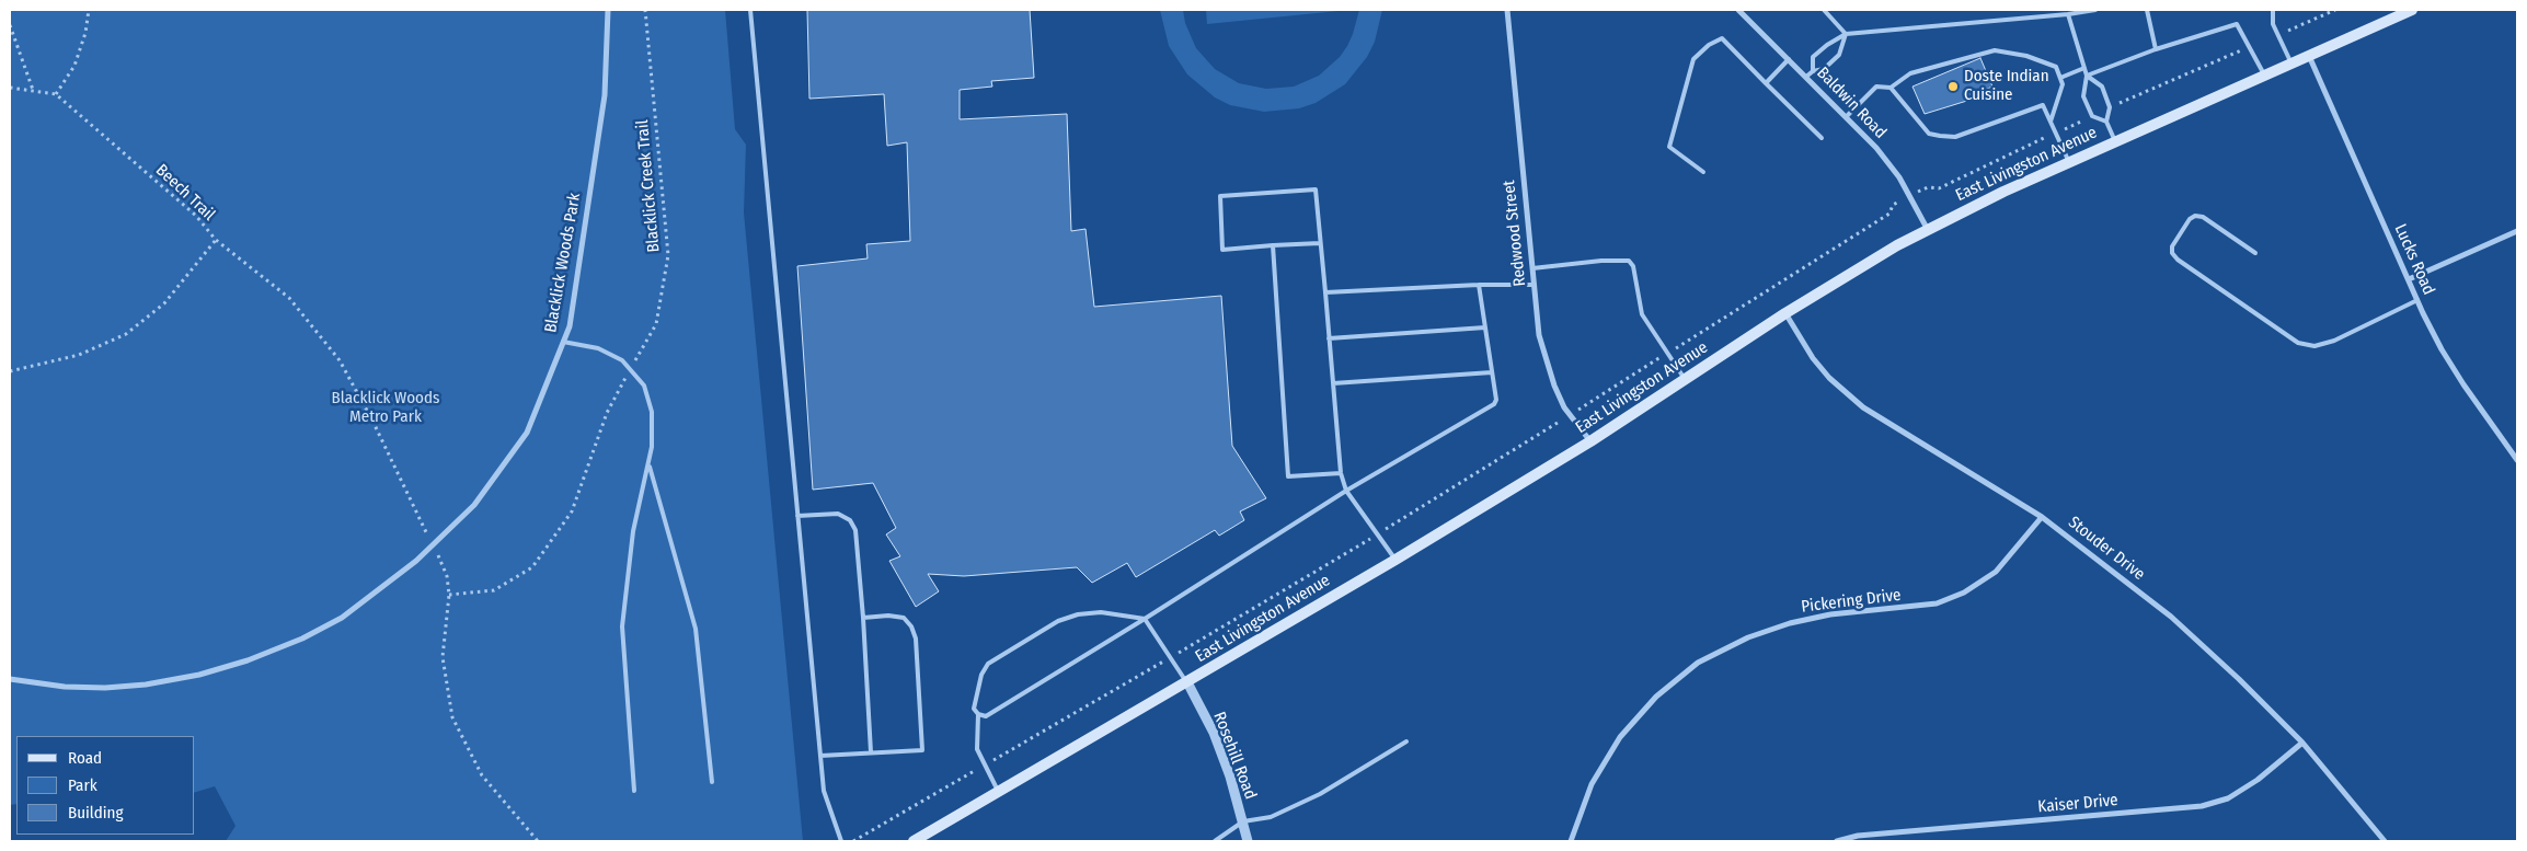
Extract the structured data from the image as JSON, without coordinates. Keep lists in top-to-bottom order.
{
  "streets": {
    "main road": ["East Livingston Avenue"],
    "street": [
      "Baldwin Road",
      "Redwood Street",
      "Lucks Road",
      "Blacklick Woods Park",
      "Stouder Drive",
      "Pickering Drive",
      "Rosehill Road",
      "Kaiser Drive"
    ],
    "path": ["Blacklick Creek Trail", "Beech Trail"]
  },
  "crossings": [
    ["Baldwin Road", "East Livingston Avenue"],
    ["East Livingston Avenue", "Redwood Street"],
    ["East Livingston Avenue", "Lucks Road"],
    ["East Livingston Avenue", "Stouder Drive"],
    ["East Livingston Avenue", "Rosehill Road"],
    ["Stouder Drive", "Pickering Drive"],
    ["Stouder Drive", "Kaiser Drive"]
  ],
  "parks": ["Blacklick Woods Metro Park"],
  "places": ["Doste Indian Cuisine"],
  "legend": ["Road", "Park", "Building"]
}
